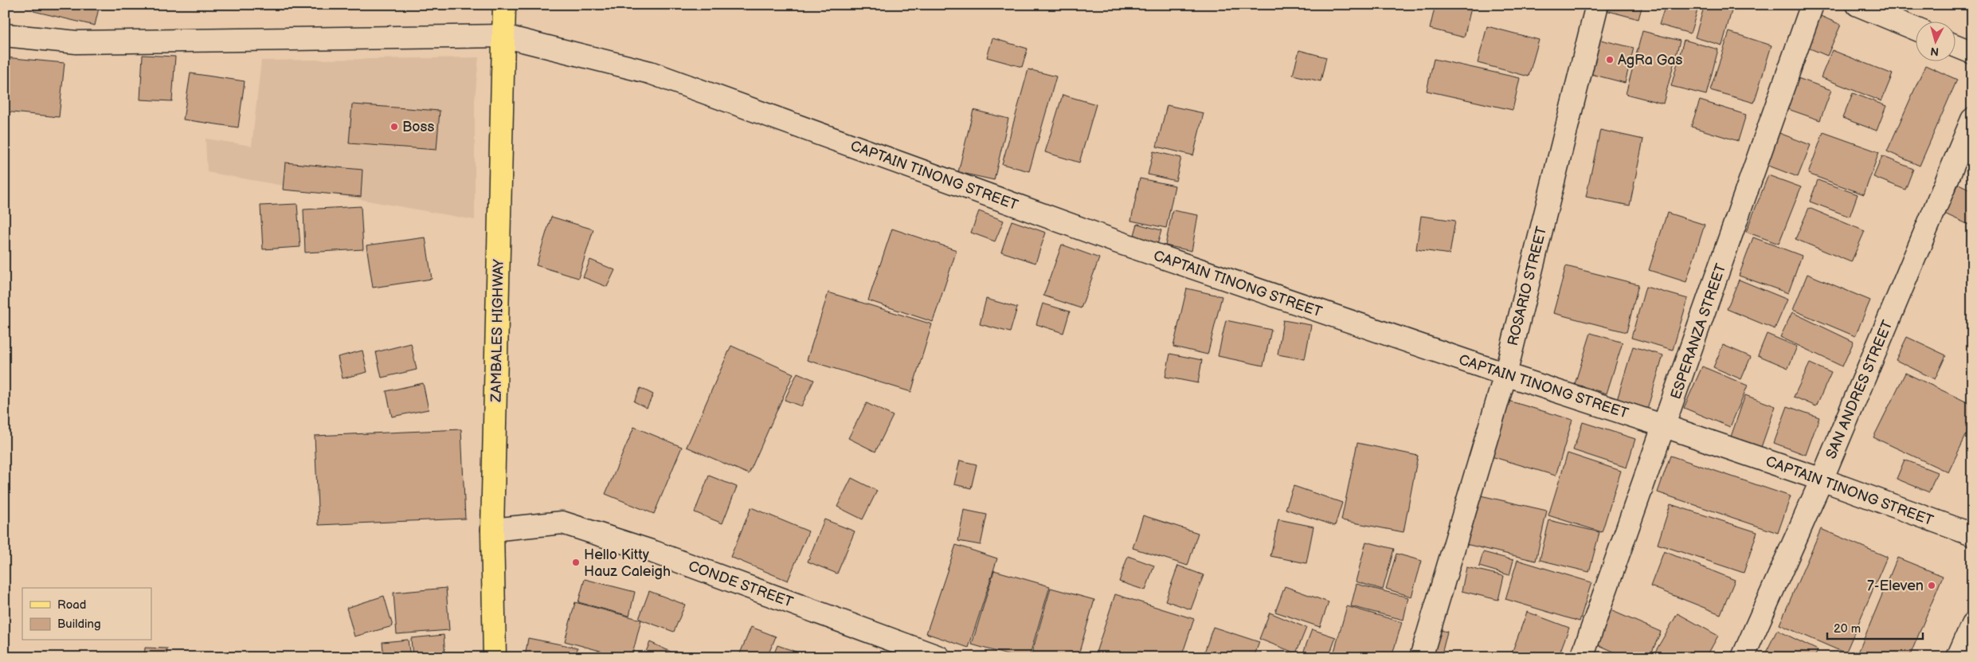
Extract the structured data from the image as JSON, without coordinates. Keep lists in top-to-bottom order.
{
  "streets": {
    "main road": ["ZAMBALES HIGHWAY"],
    "street": [
      "CAPTAIN TINONG STREET",
      "ROSARIO STREET",
      "ESPERANZA STREET",
      "SAN ANDRES STREET",
      "CONDE STREET"
    ]
  },
  "crossings": [
    ["CAPTAIN TINONG STREET", "ROSARIO STREET"],
    ["CAPTAIN TINONG STREET", "ZAMBALES HIGHWAY"],
    ["CAPTAIN TINONG STREET", "ESPERANZA STREET"],
    ["CAPTAIN TINONG STREET", "SAN ANDRES STREET"],
    ["ZAMBALES HIGHWAY", "CONDE STREET"]
  ],
  "places": [
    "AgRa Gas",
    "Boss",
    "Hello Kitty Hauz Caleigh",
    "7-Eleven"
  ],
  "legend": ["Road", "Building"],
  "scale_bar": "20 m",
  "north": "bottom"
}
